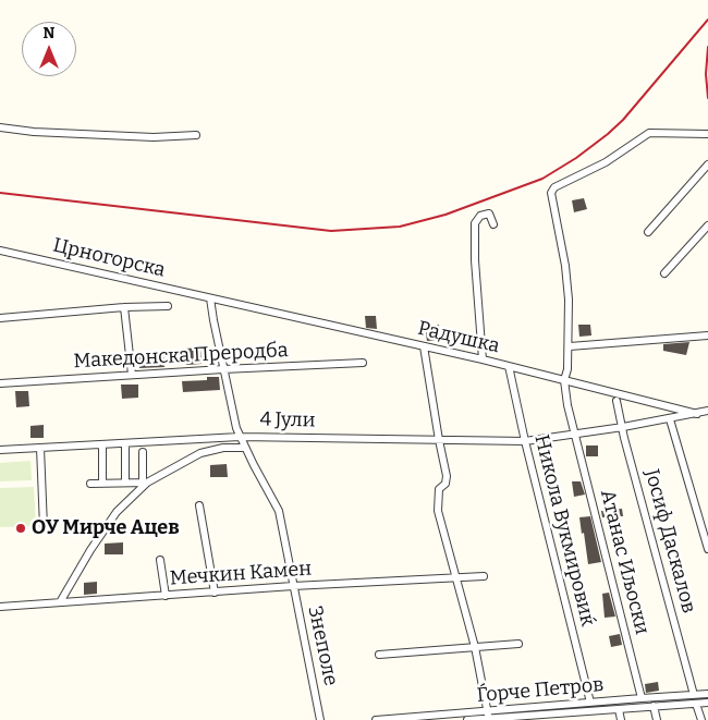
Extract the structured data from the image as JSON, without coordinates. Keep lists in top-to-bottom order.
{
  "streets": {
    "street": [
      "Црногорска",
      "Радушка",
      "Македонска Преродба",
      "4 Јули",
      "Никола Вукмировиќ",
      "Јосиф Даскалов",
      "Aтанас Иљоски",
      "Мечкин Камен",
      "Знеполе",
      "Ѓорче Петров"
    ]
  },
  "crossings": [
    ["Црногорска", "Радушка"],
    ["Црногорска", "Знеполе"],
    ["Радушка", "Никола Вукмировиќ"],
    ["Радушка", "Знеполе"],
    ["Македонска Преродба", "Знеполе"],
    ["4 Јули", "Никола Вукмировиќ"],
    ["4 Јули", "Јосиф Даскалов"],
    ["4 Јули", "Aтанас Иљоски"],
    ["4 Јули", "Знеполе"],
    ["Никола Вукмировиќ", "Aтанас Иљоски"],
    ["Никола Вукмировиќ", "Ѓорче Петров"],
    ["Јосиф Даскалов", "Ѓорче Петров"],
    ["Aтанас Иљоски", "Ѓорче Петров"],
    ["Мечкин Камен", "Знеполе"]
  ],
  "places": ["ОУ Мирче Ацев"],
  "north": "top"
}
